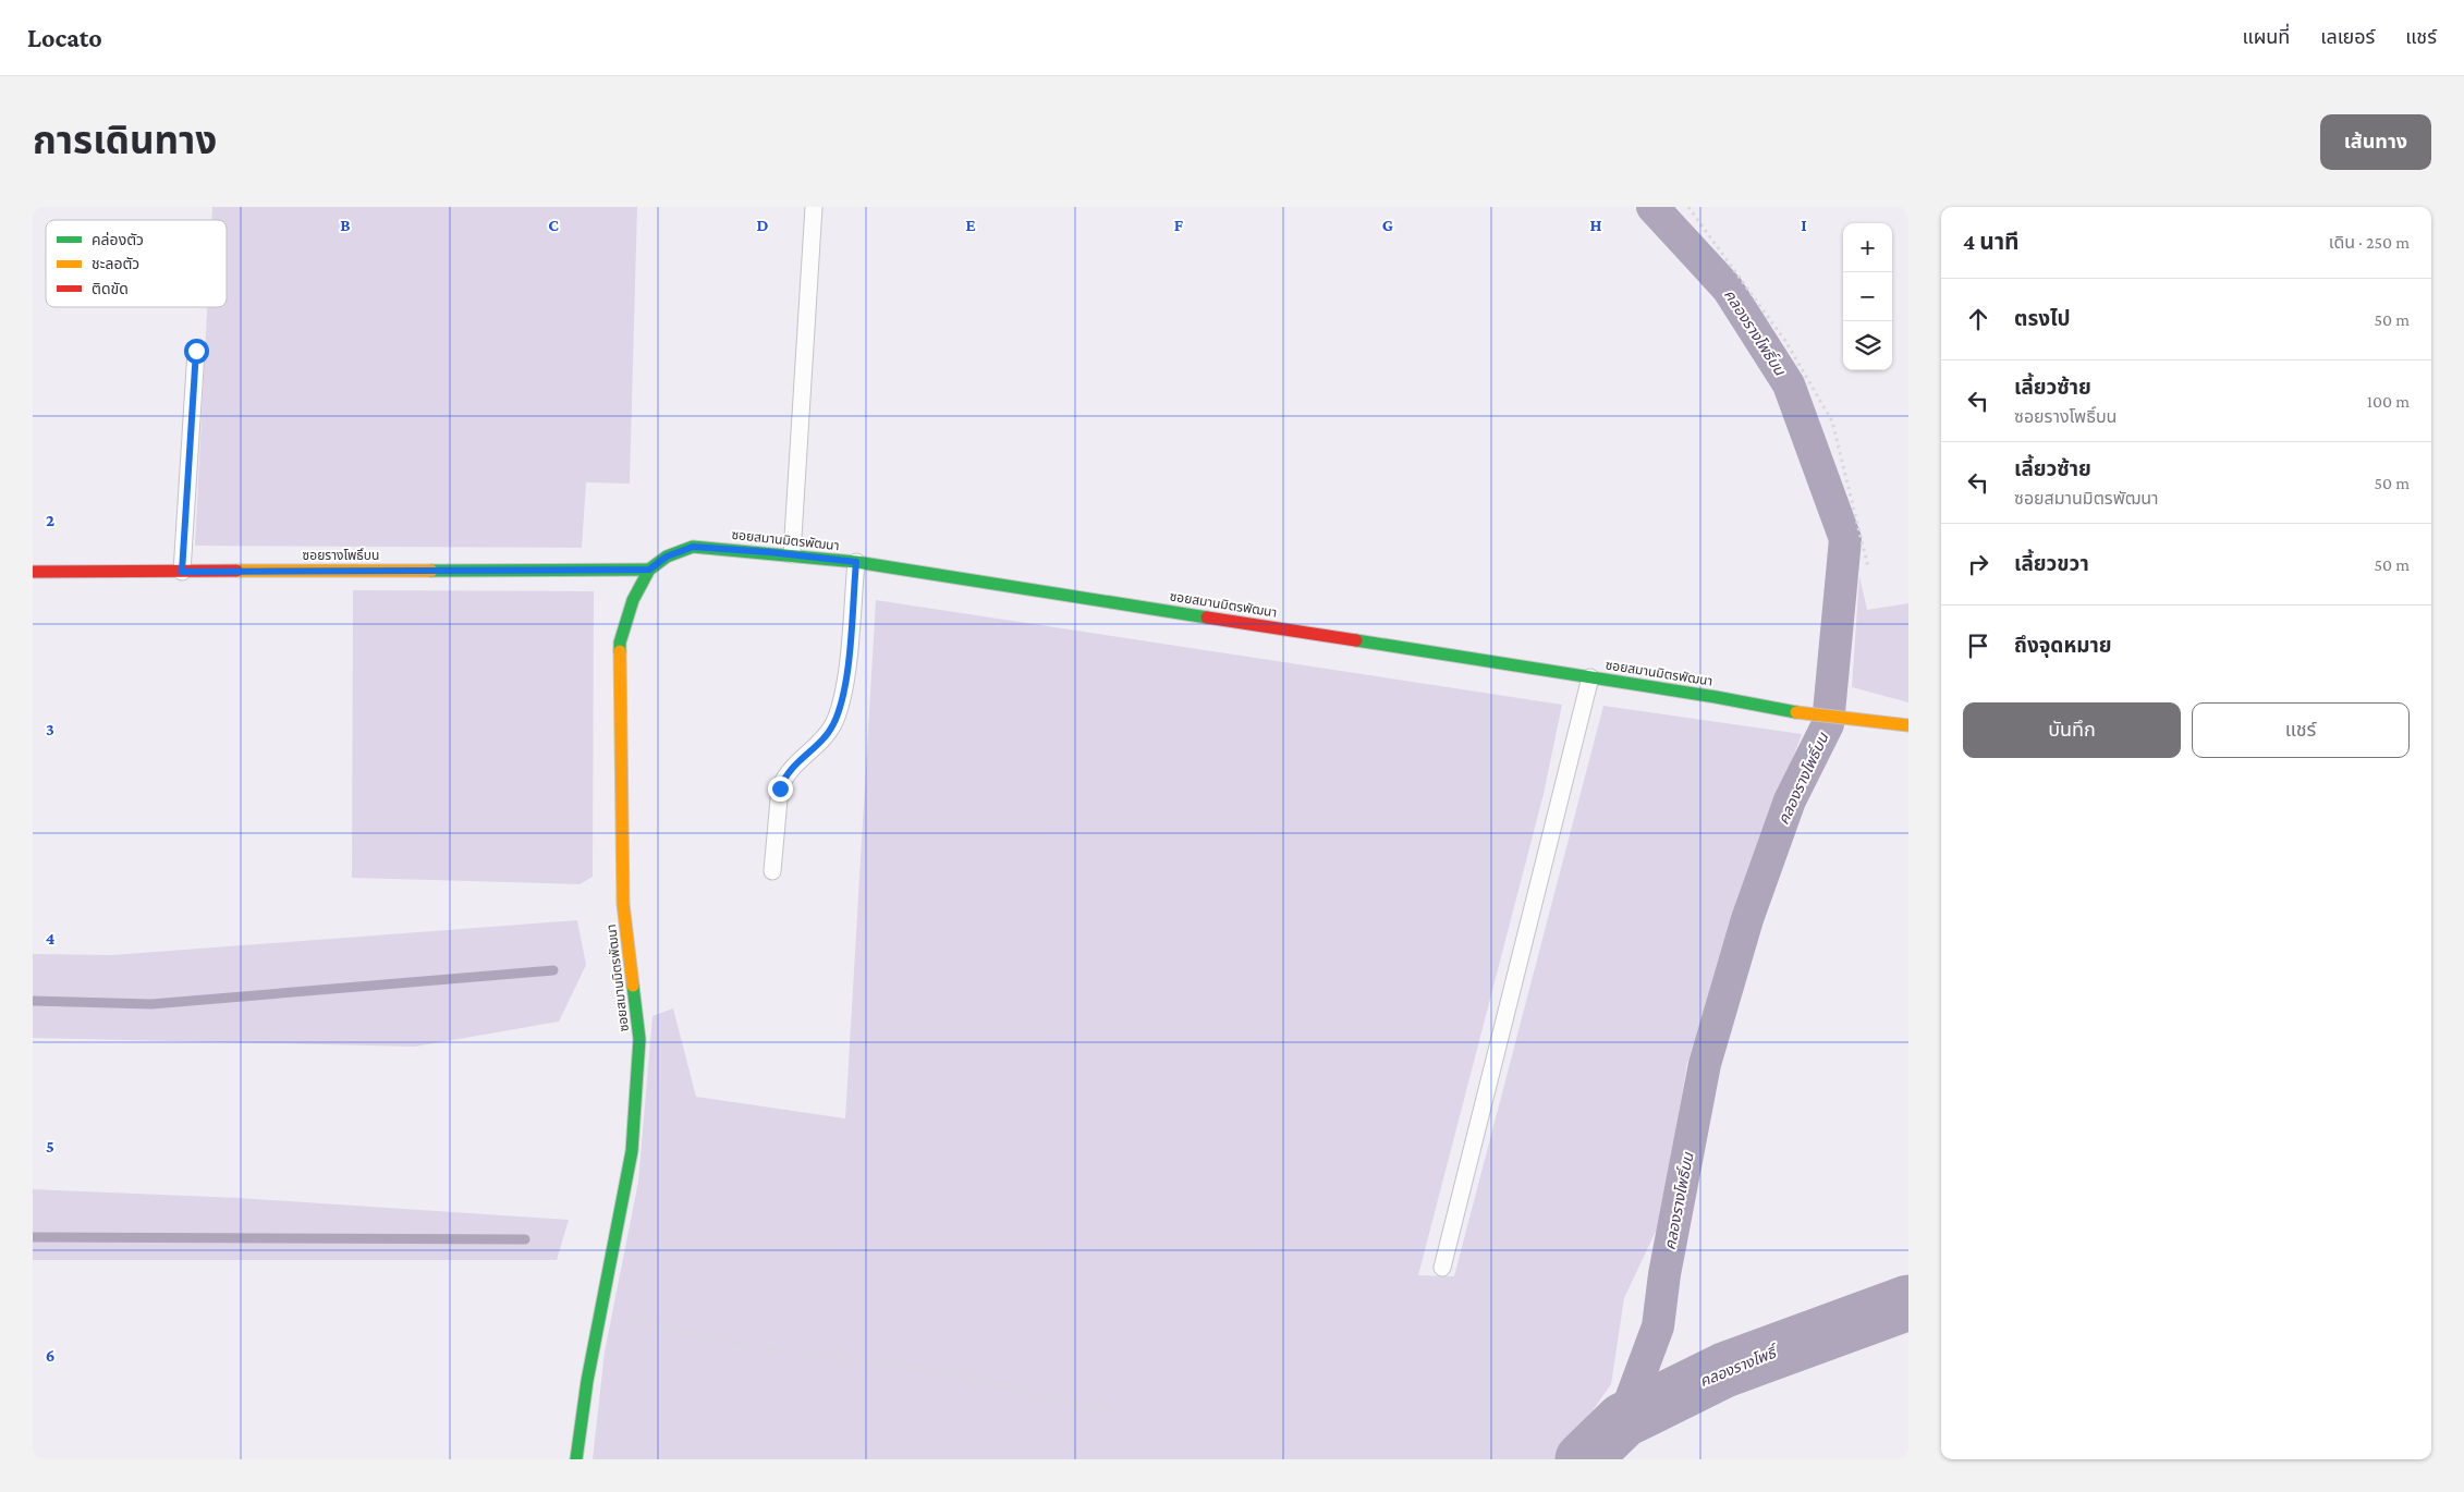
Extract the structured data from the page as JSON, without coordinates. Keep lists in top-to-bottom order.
{
  "streets": {
    "street": ["ซอยสมานมิตรพัฒนา", "ซอยรางโพธิ์บน"]
  },
  "crossings": [
    ["ซอยสมานมิตรพัฒนา", "ซอยรางโพธิ์บน"]
  ],
  "water": ["คลองรางโพธิ์บน", "คลองรางโพธิ์"],
  "legend": ["คล่องตัว", "ชะลอตัว", "ติดขัด"],
  "page": {
    "header": "Locato",
    "nav": ["แผนที่", "เลเยอร์", "แชร์"],
    "title": "การเดินทาง",
    "buttons": [
      "เส้นทาง",
      ["บันทึก", "แชร์"]
    ],
    "heading": ["4 นาที", "เดิน · 250 m"],
    "map_buttons": ["+", "−"],
    "list": [
      ["ตรงไป", "50 m"],
      ["เลี้ยวซ้าย", "ซอยรางโพธิ์บน", "100 m"],
      ["เลี้ยวซ้าย", "ซอยสมานมิตรพัฒนา", "50 m"],
      ["เลี้ยวขวา", "50 m"],
      "ถึงจุดหมาย"
    ]
  },
  "grid": {
    "columns": [
      "B",
      "C",
      "D",
      "E",
      "F",
      "G",
      "H",
      "I"
    ],
    "rows": [
      "2",
      "3",
      "4",
      "5",
      "6"
    ]
  }
}
